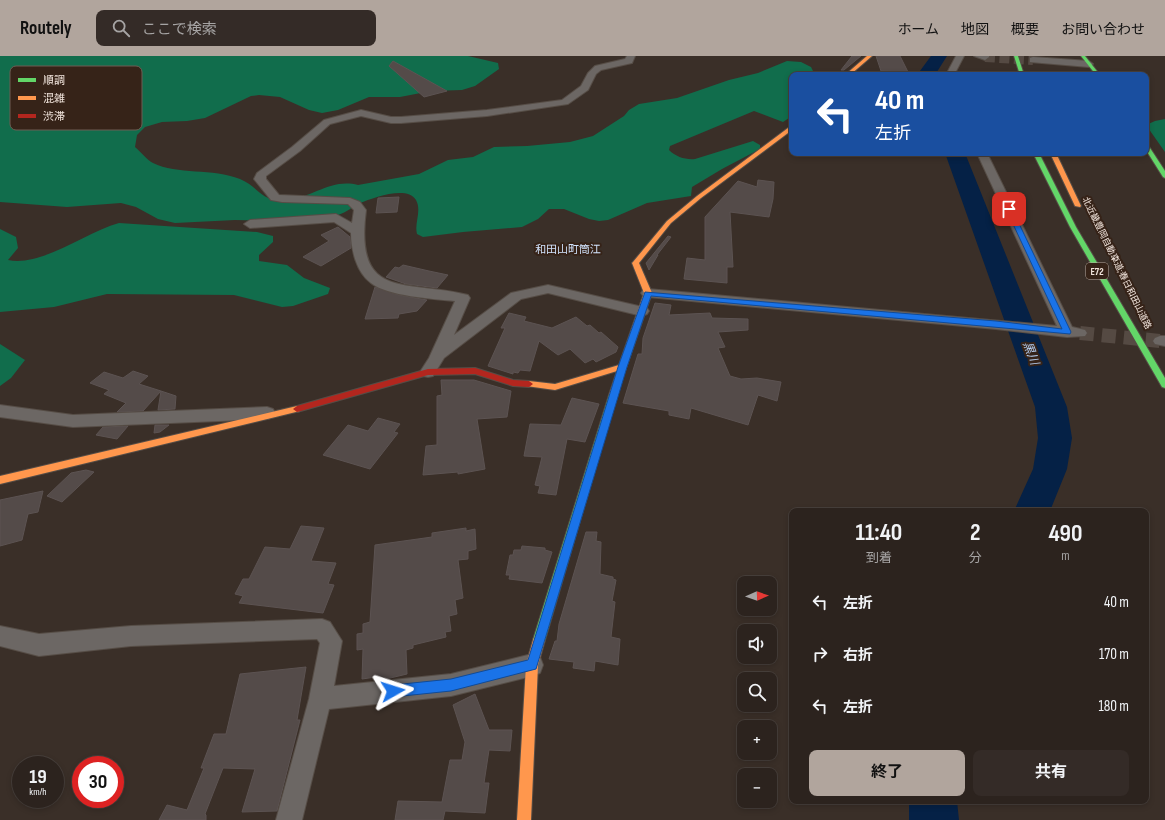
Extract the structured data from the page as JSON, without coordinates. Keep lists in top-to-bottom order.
{
  "streets": {
    "main road": ["北近畿豊岡自動車道;春日和田山道路", "E72"]
  },
  "districts": ["和田山町筒江"],
  "water": ["黒川"],
  "legend": ["順調", "混雑", "渋滞"],
  "north": "right",
  "page": {
    "header": "Routely",
    "search": "ここで検索",
    "nav": [
      "ホーム",
      "地図",
      "概要",
      "お問い合わせ"
    ],
    "turn": ["40 m", "左折"],
    "eta": [
      "11:40",
      "到着",
      "2",
      "分",
      "490",
      "m"
    ],
    "map_buttons": ["+", "−"],
    "list": [
      {
        "name": "左折",
        "value": "40 m"
      },
      {
        "name": "右折",
        "value": "170 m"
      },
      {
        "name": "左折",
        "value": "180 m"
      }
    ],
    "buttons": ["終了", "共有"],
    "speed": "19 km/h",
    "limit": "30"
  }
}
